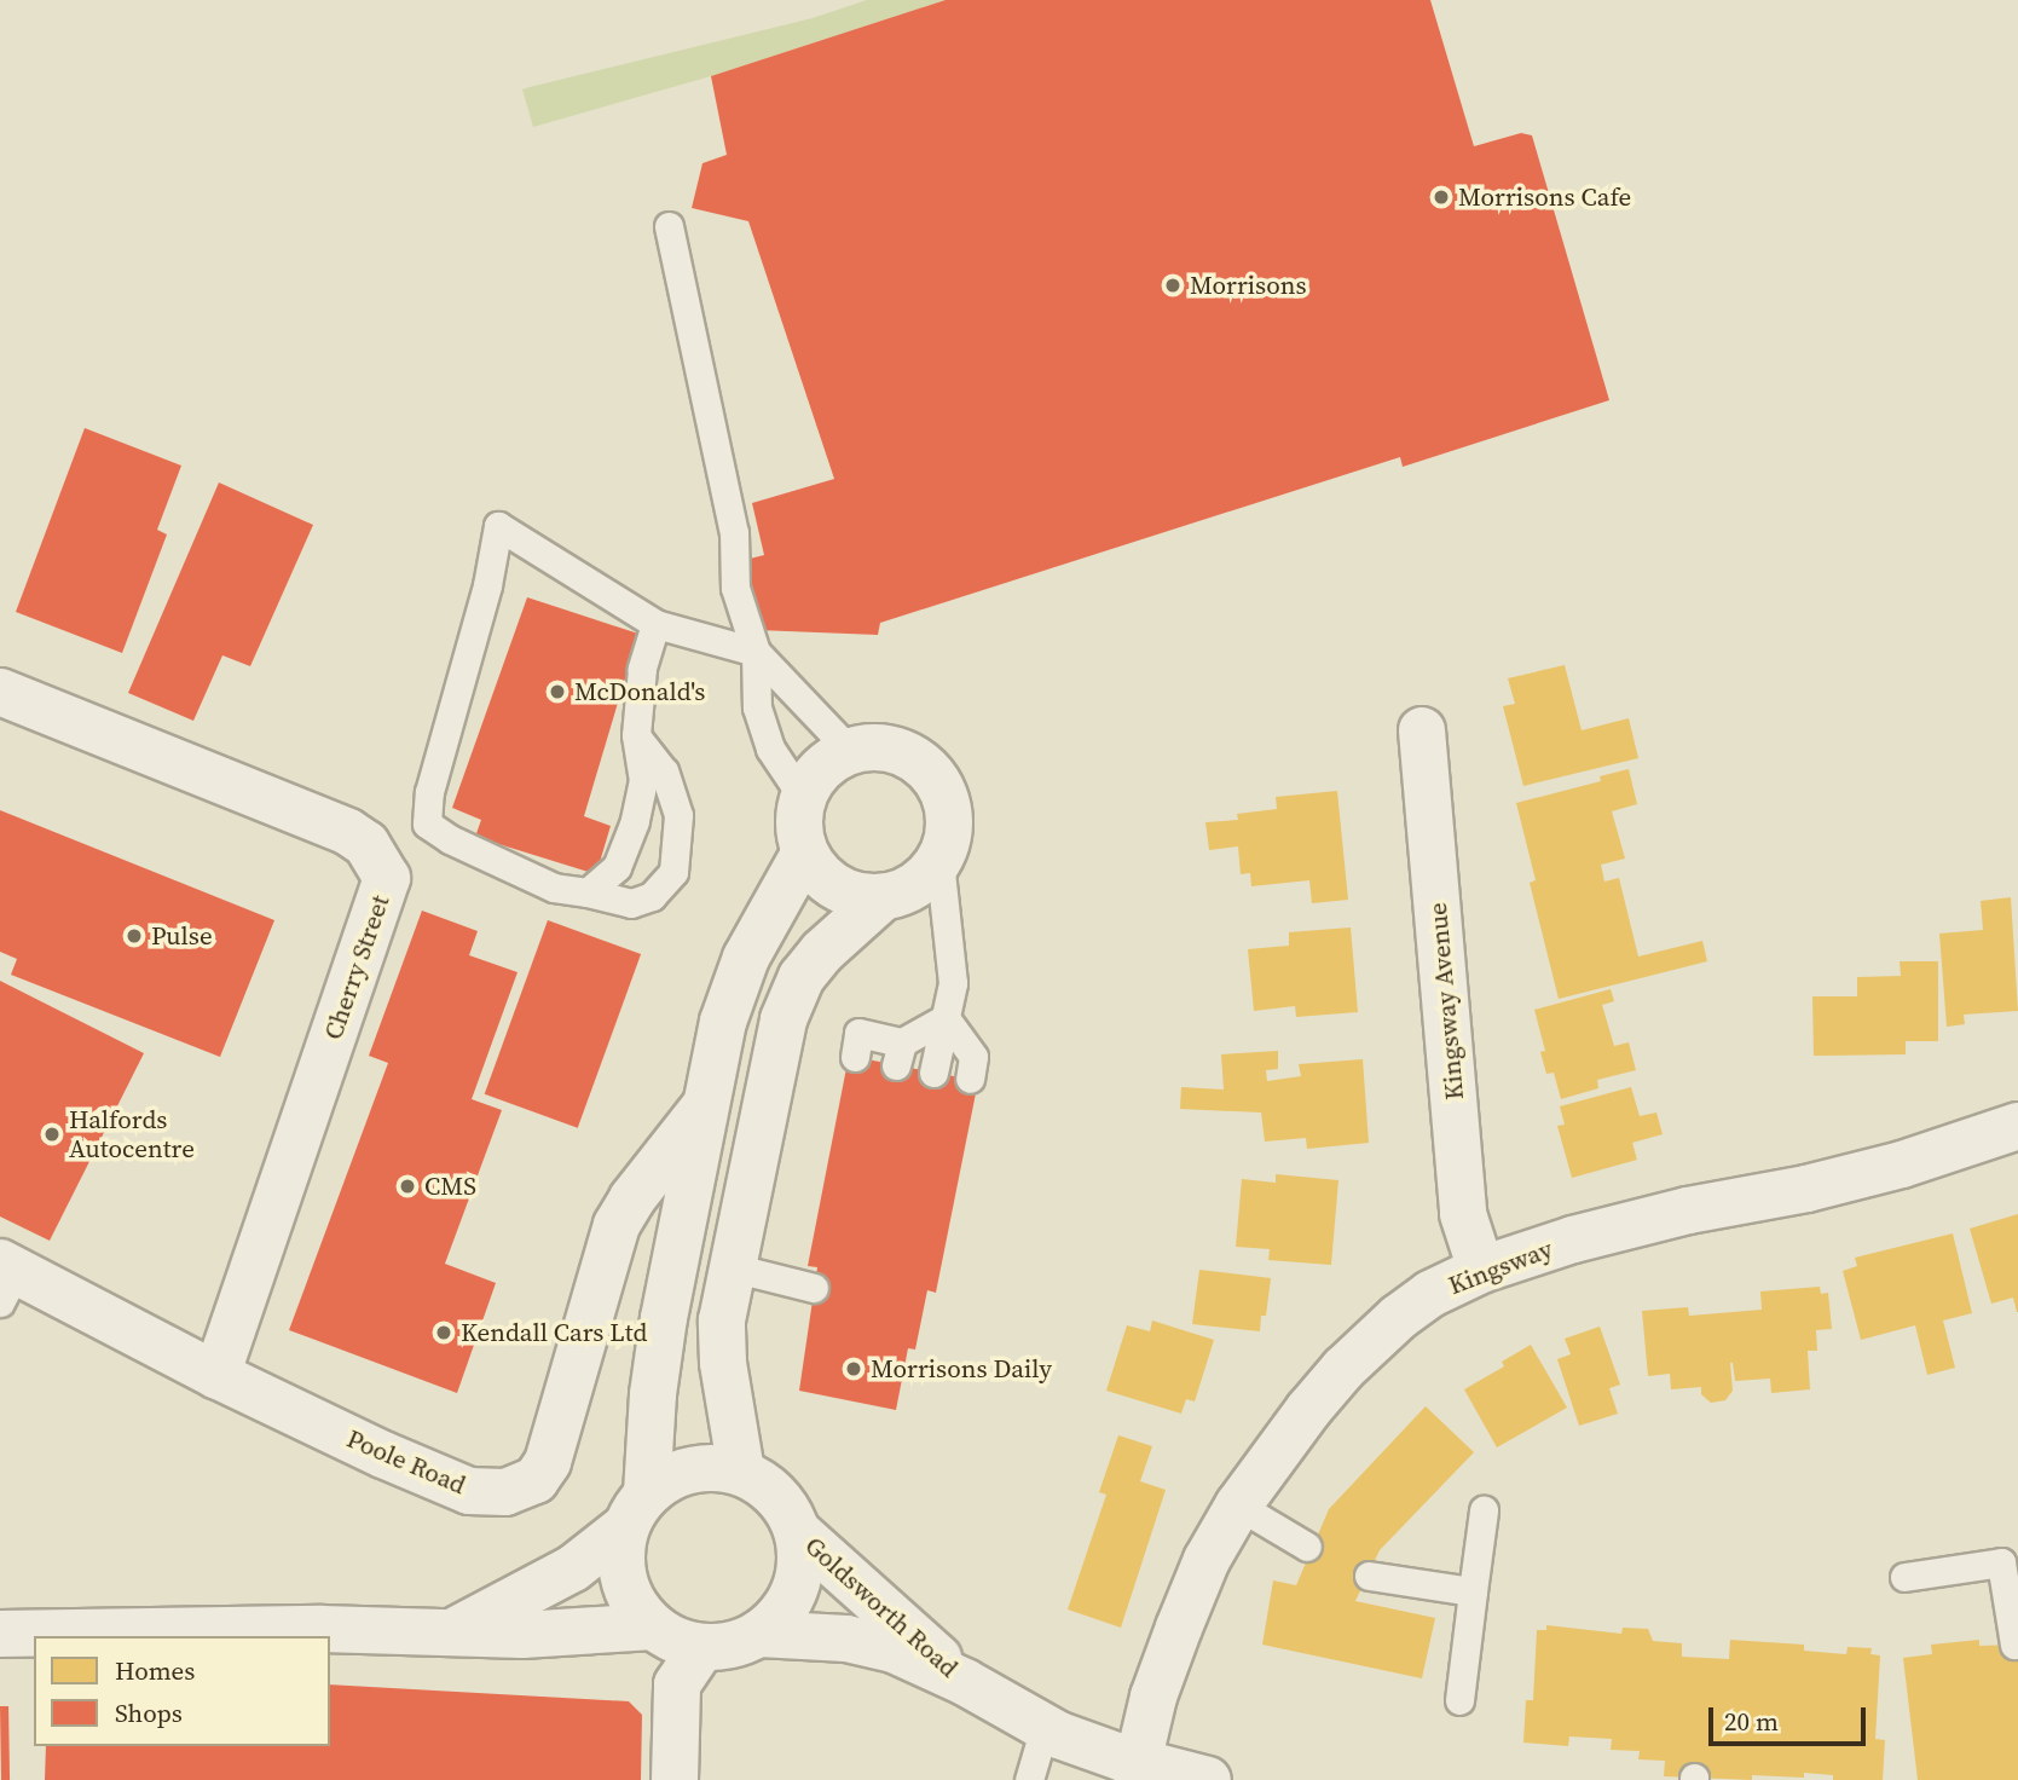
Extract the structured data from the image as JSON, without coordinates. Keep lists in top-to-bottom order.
{
  "streets": {
    "street": [
      "Cherry Street",
      "Kingsway Avenue",
      "Kingsway",
      "Poole Road",
      "Goldsworth Road"
    ]
  },
  "crossings": [
    ["Cherry Street", "Poole Road"],
    ["Kingsway Avenue", "Kingsway"],
    ["Kingsway", "Goldsworth Road"]
  ],
  "places": [
    "Morrisons Cafe",
    "Morrisons",
    "McDonald's",
    "Pulse",
    "Halfords Autocentre",
    "CMS",
    "Kendall Cars Ltd",
    "Morrisons Daily"
  ],
  "legend": ["Homes", "Shops"],
  "scale_bar": "20 m"
}
